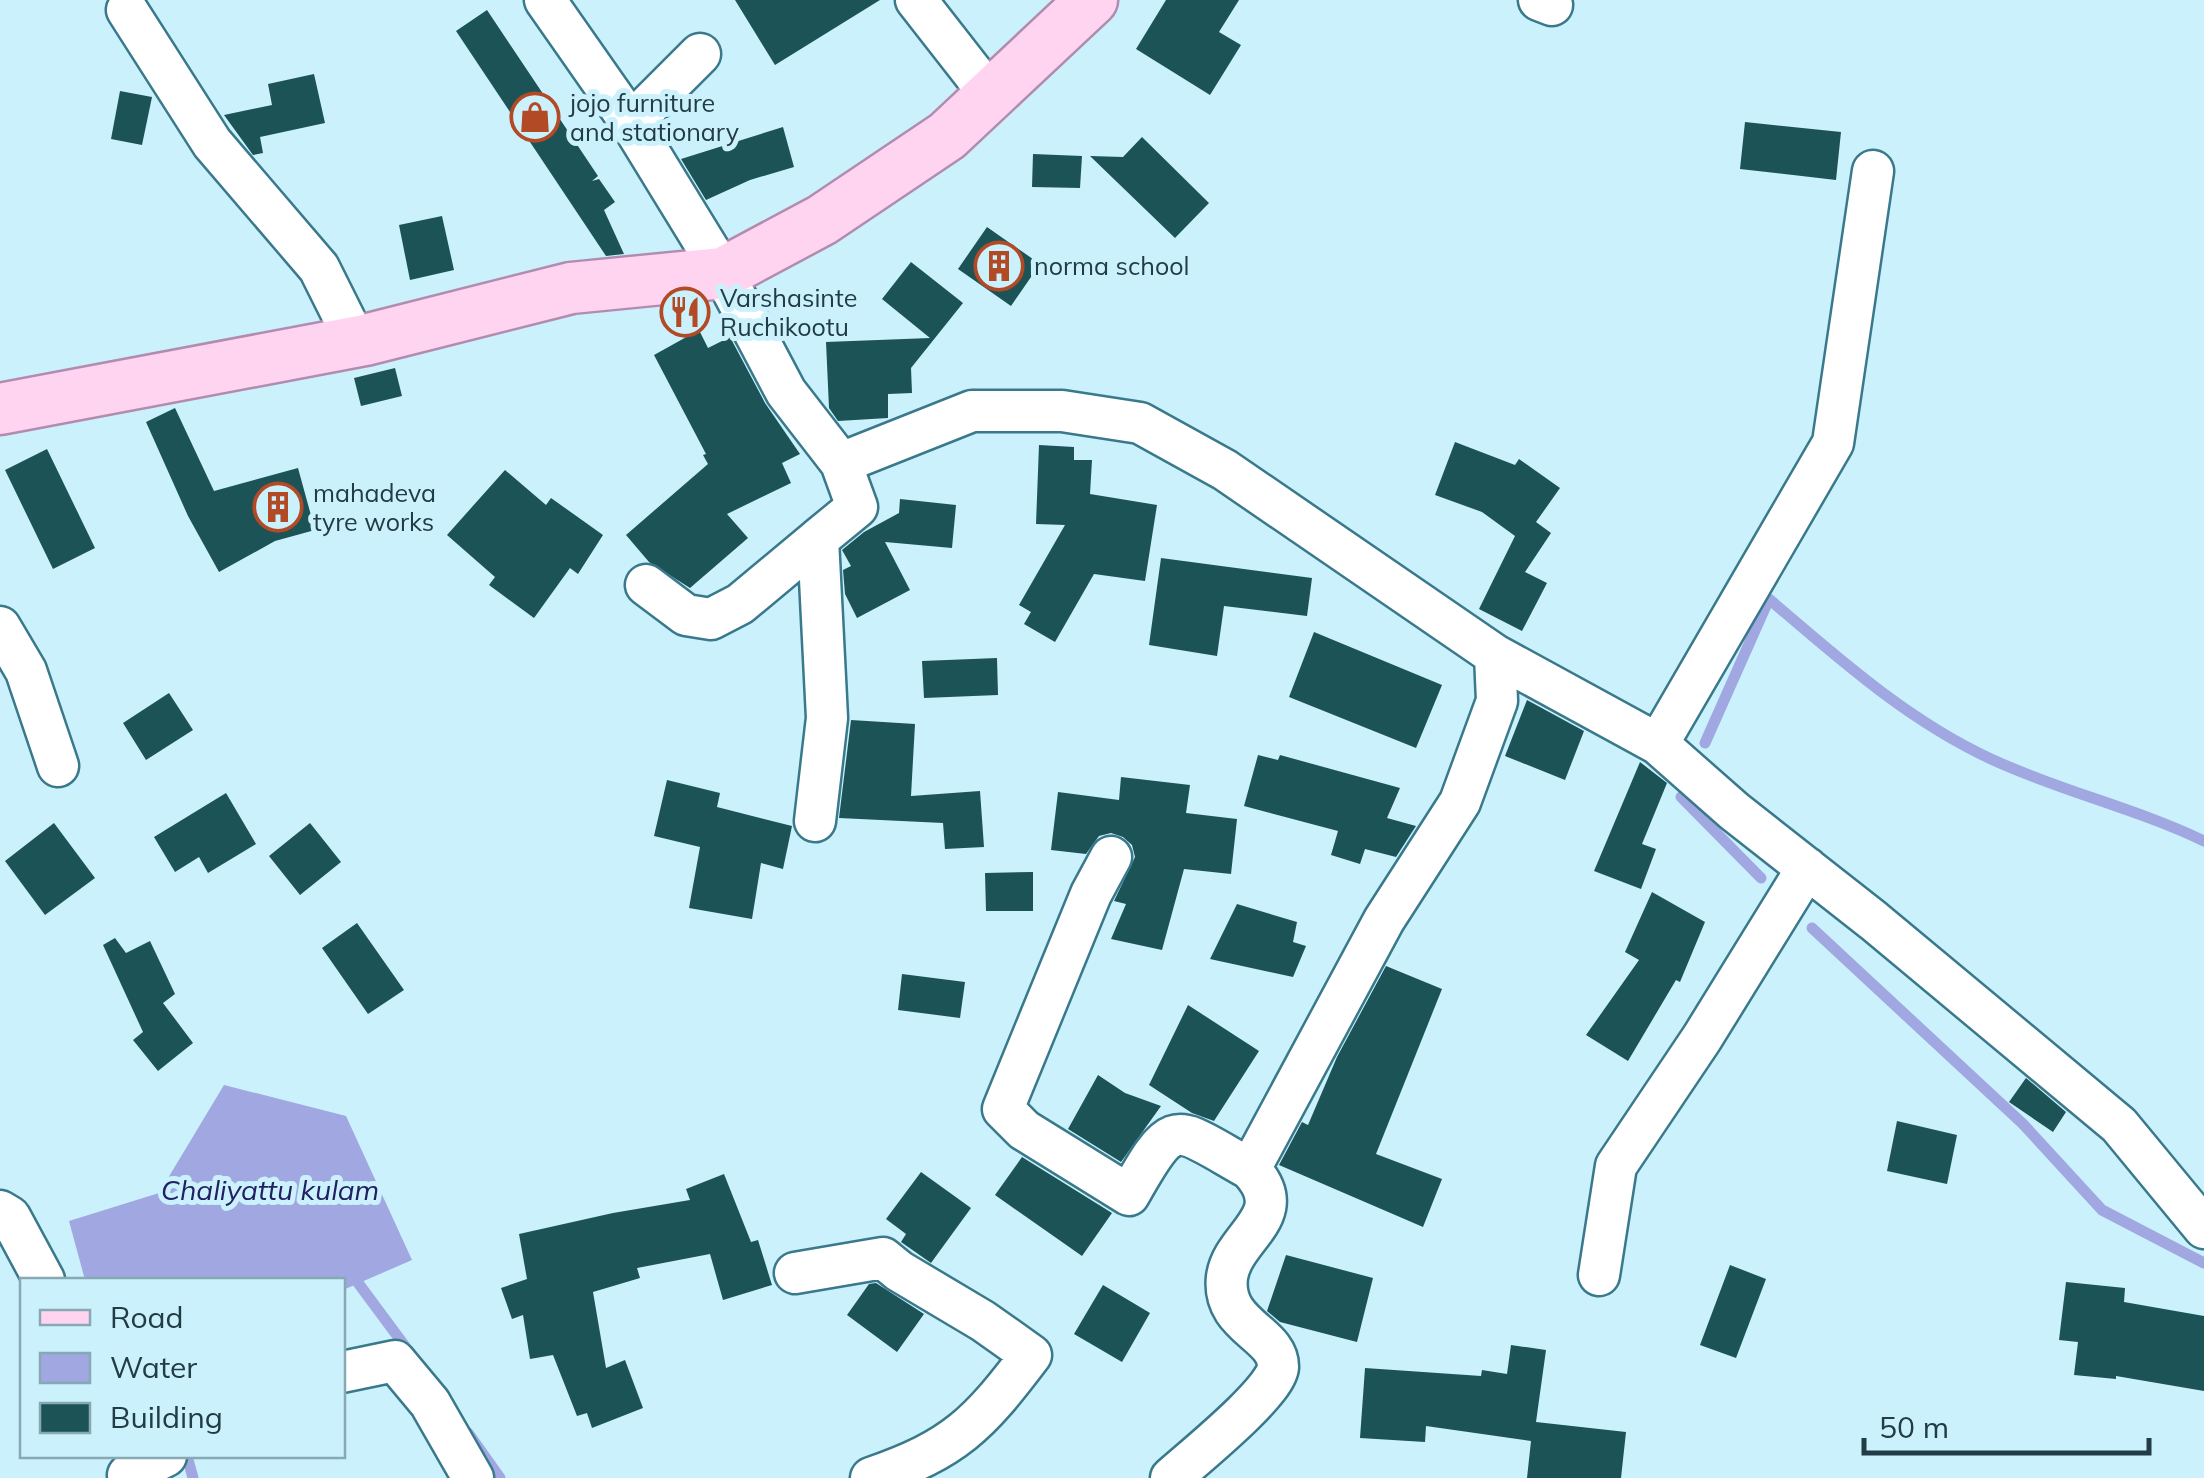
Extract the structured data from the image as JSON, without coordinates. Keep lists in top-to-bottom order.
{
  "water": ["Chaliyattu kulam"],
  "places": {
    "shop": ["jojo furniture and stationary"],
    "building": ["norma school", "mahadeva tyre works"],
    "restaurant": ["Varshasinte Ruchikootu"]
  },
  "legend": ["Road", "Water", "Building"],
  "scale_bar": "50 m"
}
